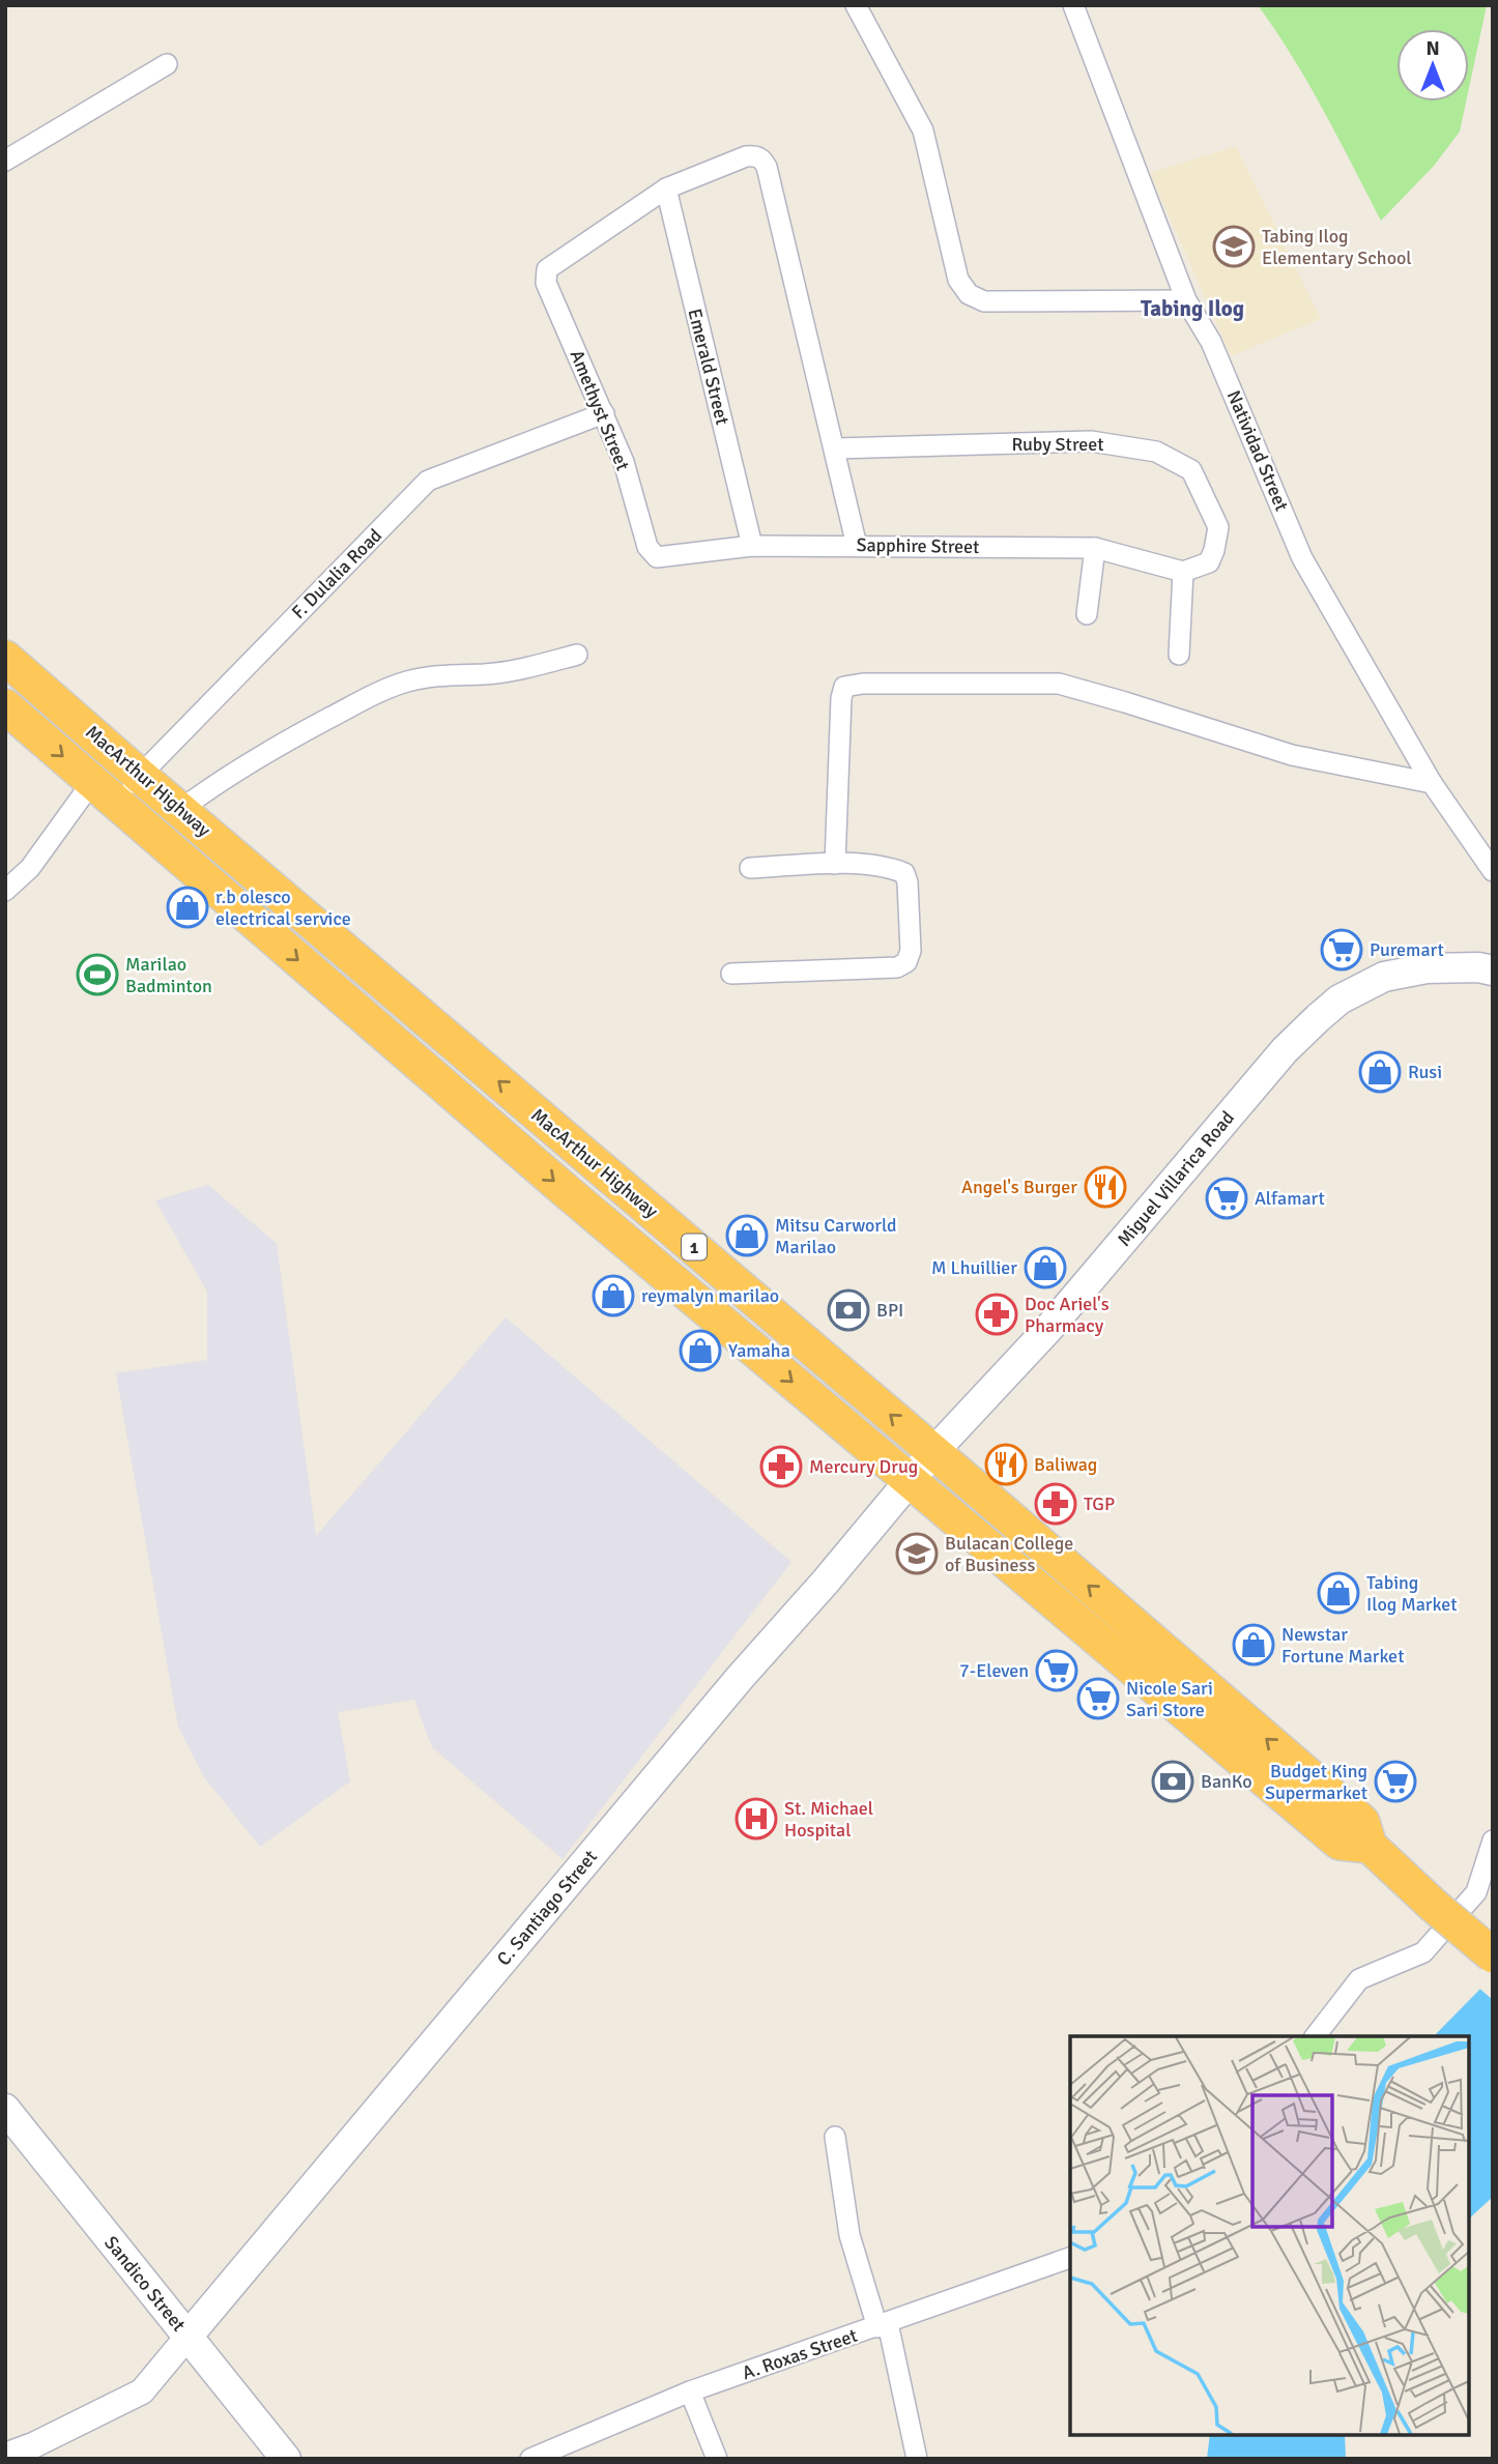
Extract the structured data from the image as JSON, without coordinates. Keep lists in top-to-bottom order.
{
  "streets": {
    "highway": ["MacArthur Highway", "1"],
    "main road": ["Miguel Villarica Road", "C. Santiago Street", "Sandico Street"],
    "street": [
      "Emerald Street",
      "Amethyst Street",
      "Ruby Street",
      "Natividad Street",
      "Sapphire Street",
      "F. Dulalia Road",
      "A. Roxas Street"
    ]
  },
  "crossings": [
    ["Emerald Street", "Amethyst Street"],
    ["Emerald Street", "Sapphire Street"],
    ["Amethyst Street", "Sapphire Street"],
    ["Amethyst Street", "F. Dulalia Road"],
    ["Ruby Street", "Sapphire Street"],
    ["F. Dulalia Road", "MacArthur Highway"],
    ["MacArthur Highway", "Miguel Villarica Road"],
    ["MacArthur Highway", "C. Santiago Street"],
    ["Miguel Villarica Road", "C. Santiago Street"],
    ["C. Santiago Street", "Sandico Street"]
  ],
  "districts": ["Tabing Ilog"],
  "places": {
    "school or university": ["Tabing Ilog Elementary School", "Bulacan College of Business"],
    "shop": [
      "r.b olesco electrical service",
      "Rusi",
      "Mitsu Carworld Marilao",
      "M Lhuillier",
      "reymalyn marilao",
      "Yamaha",
      "Tabing Ilog Market",
      "Newstar Fortune Market"
    ],
    "supermarket": [
      "Puremart",
      "Alfamart",
      "7-Eleven",
      "Nicole Sari Sari Store",
      "Budget King Supermarket"
    ],
    "sports": ["Marilao Badminton"],
    "restaurant": ["Angel's Burger", "Baliwag"],
    "bank": ["BPI", "BanKo"],
    "pharmacy": ["Doc Ariel's Pharmacy", "Mercury Drug", "TGP"],
    "hospital": ["St. Michael Hospital"]
  },
  "north": "top"
}
